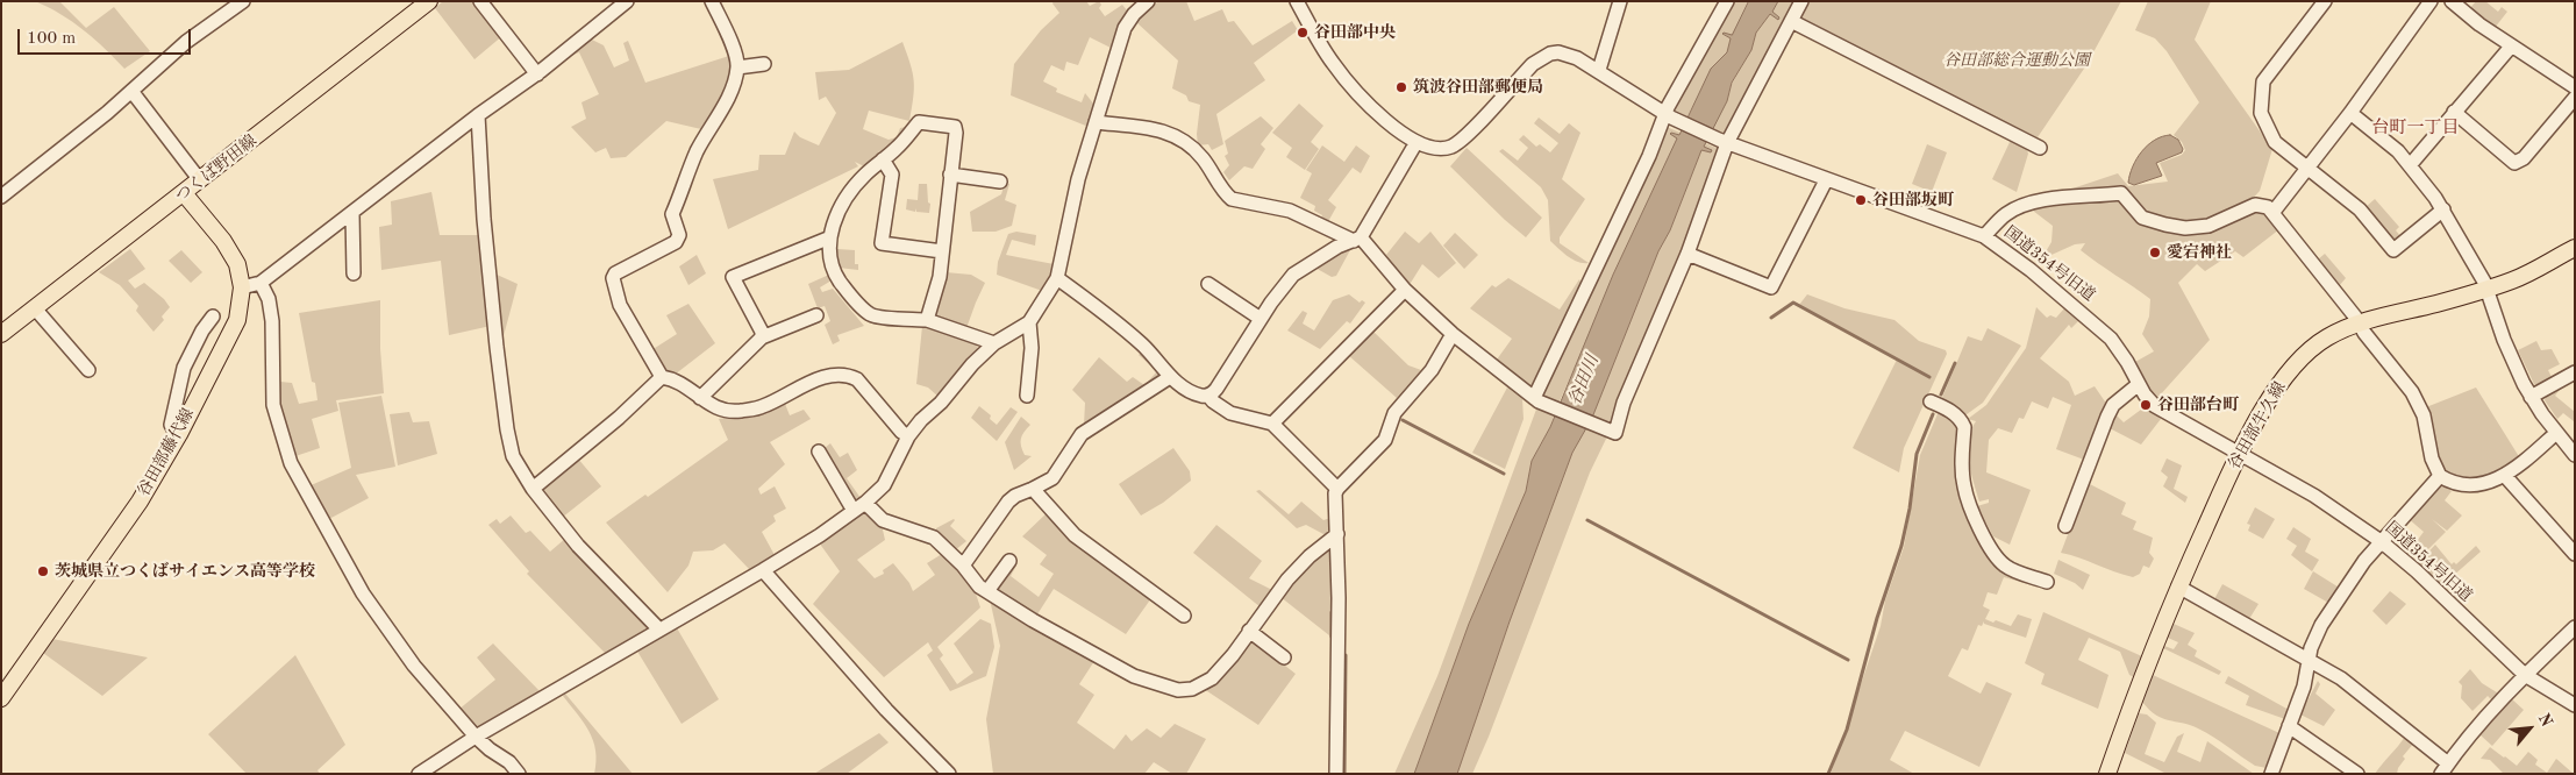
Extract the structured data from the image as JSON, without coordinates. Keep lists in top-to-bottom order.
{
  "streets": {
    "main road": ["つくば野田線", "谷田部牛久線", "谷田部藤代線"],
    "street": ["国道354号旧道"]
  },
  "crossings": [
    ["つくば野田線", "谷田部藤代線"],
    ["国道354号旧道", "谷田部牛久線"]
  ],
  "districts": ["台町一丁目"],
  "water": ["谷田川"],
  "parks": ["谷田部総合運動公園"],
  "places": [
    "谷田部中央",
    "筑波谷田部郵便局",
    "谷田部坂町",
    "愛宕神社",
    "谷田部台町",
    "茨城県立つくばサイエンス高等学校"
  ],
  "scale_bar": "100 m",
  "north": "top right"
}
